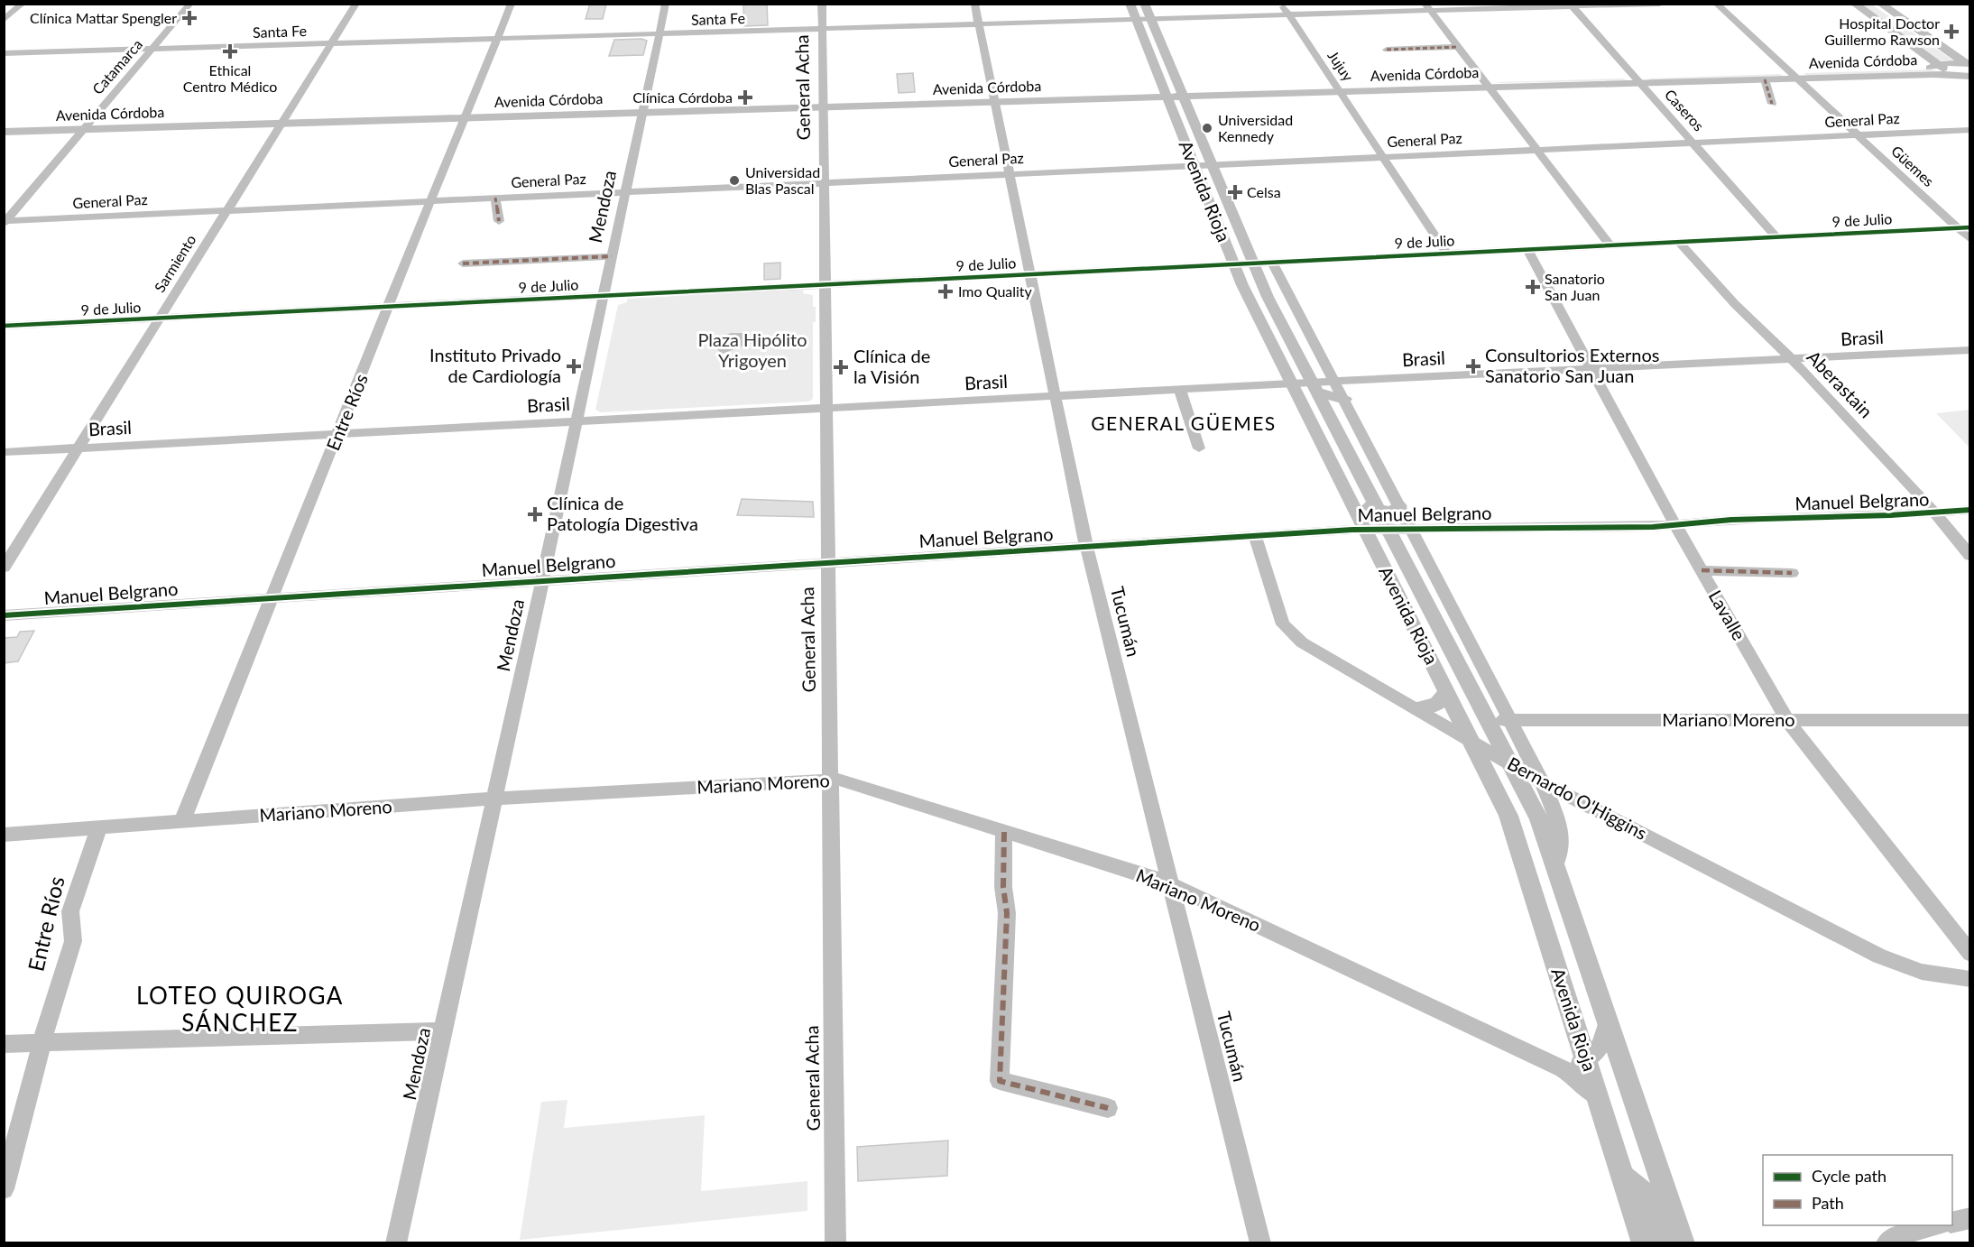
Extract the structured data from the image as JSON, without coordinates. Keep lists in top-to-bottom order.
{
  "streets": {
    "main road": ["Avenida Córdoba", "Avenida Rioja"],
    "street": [
      "Santa Fe",
      "Jujuy",
      "Catamarca",
      "General Acha",
      "Caseros",
      "General Paz",
      "Güemes",
      "Mendoza",
      "9 de Julio",
      "Sarmiento",
      "Brasil",
      "Aberastain",
      "Entre Ríos",
      "Manuel Belgrano",
      "Lavalle",
      "Tucumán",
      "Mariano Moreno",
      "Bernardo O'Higgins"
    ]
  },
  "crossings": [
    ["Santa Fe", "Jujuy"],
    ["Santa Fe", "Catamarca"],
    ["Santa Fe", "General Acha"],
    ["Santa Fe", "Caseros"],
    ["Santa Fe", "Avenida Rioja"],
    ["Santa Fe", "Mendoza"],
    ["Santa Fe", "Sarmiento"],
    ["Santa Fe", "Entre Ríos"],
    ["Santa Fe", "Tucumán"],
    ["Avenida Córdoba", "Jujuy"],
    ["Avenida Córdoba", "Catamarca"],
    ["Avenida Córdoba", "General Acha"],
    ["Avenida Córdoba", "Caseros"],
    ["Avenida Córdoba", "Güemes"],
    ["Avenida Córdoba", "Avenida Rioja"],
    ["Avenida Córdoba", "Mendoza"],
    ["Avenida Córdoba", "Sarmiento"],
    ["Avenida Córdoba", "Entre Ríos"],
    ["Avenida Córdoba", "Tucumán"],
    ["Jujuy", "General Paz"],
    ["Jujuy", "9 de Julio"],
    ["Catamarca", "General Paz"],
    ["General Acha", "General Paz"],
    ["General Acha", "9 de Julio"],
    ["General Acha", "Brasil"],
    ["General Acha", "Manuel Belgrano"],
    ["General Acha", "Mariano Moreno"],
    ["Caseros", "General Paz"],
    ["Caseros", "9 de Julio"],
    ["General Paz", "Güemes"],
    ["General Paz", "Avenida Rioja"],
    ["General Paz", "Mendoza"],
    ["General Paz", "Sarmiento"],
    ["General Paz", "Entre Ríos"],
    ["General Paz", "Tucumán"],
    ["Güemes", "9 de Julio"],
    ["Avenida Rioja", "9 de Julio"],
    ["Avenida Rioja", "Brasil"],
    ["Avenida Rioja", "Manuel Belgrano"],
    ["Avenida Rioja", "Mariano Moreno"],
    ["Avenida Rioja", "Bernardo O'Higgins"],
    ["Mendoza", "9 de Julio"],
    ["Mendoza", "Brasil"],
    ["Mendoza", "Manuel Belgrano"],
    ["Mendoza", "Mariano Moreno"],
    ["9 de Julio", "Sarmiento"],
    ["9 de Julio", "Aberastain"],
    ["9 de Julio", "Entre Ríos"],
    ["9 de Julio", "Lavalle"],
    ["9 de Julio", "Tucumán"],
    ["Sarmiento", "Brasil"],
    ["Brasil", "Aberastain"],
    ["Brasil", "Entre Ríos"],
    ["Brasil", "Lavalle"],
    ["Brasil", "Tucumán"],
    ["Aberastain", "Manuel Belgrano"],
    ["Entre Ríos", "Manuel Belgrano"],
    ["Entre Ríos", "Mariano Moreno"],
    ["Manuel Belgrano", "Lavalle"],
    ["Manuel Belgrano", "Tucumán"],
    ["Manuel Belgrano", "Bernardo O'Higgins"],
    ["Lavalle", "Mariano Moreno"],
    ["Tucumán", "Mariano Moreno"]
  ],
  "districts": ["GENERAL GÜEMES", "LOTEO QUIROGA SÁNCHEZ"],
  "parks": ["Plaza Hipólito Yrigoyen"],
  "places": {
    "health": [
      "Clínica Mattar Spengler",
      "Hospital Doctor Guillermo Rawson",
      "Ethical Centro Médico",
      "Clínica Córdoba",
      "Celsa",
      "Sanatorio San Juan",
      "Imo Quality",
      "Instituto Privado de Cardiología",
      "Consultorios Externos Sanatorio San Juan",
      "Clínica de la Visión",
      "Clínica de Patología Digestiva"
    ],
    "other": ["Universidad Kennedy", "Universidad Blas Pascal"]
  },
  "legend": ["Cycle path", "Path"]
}
